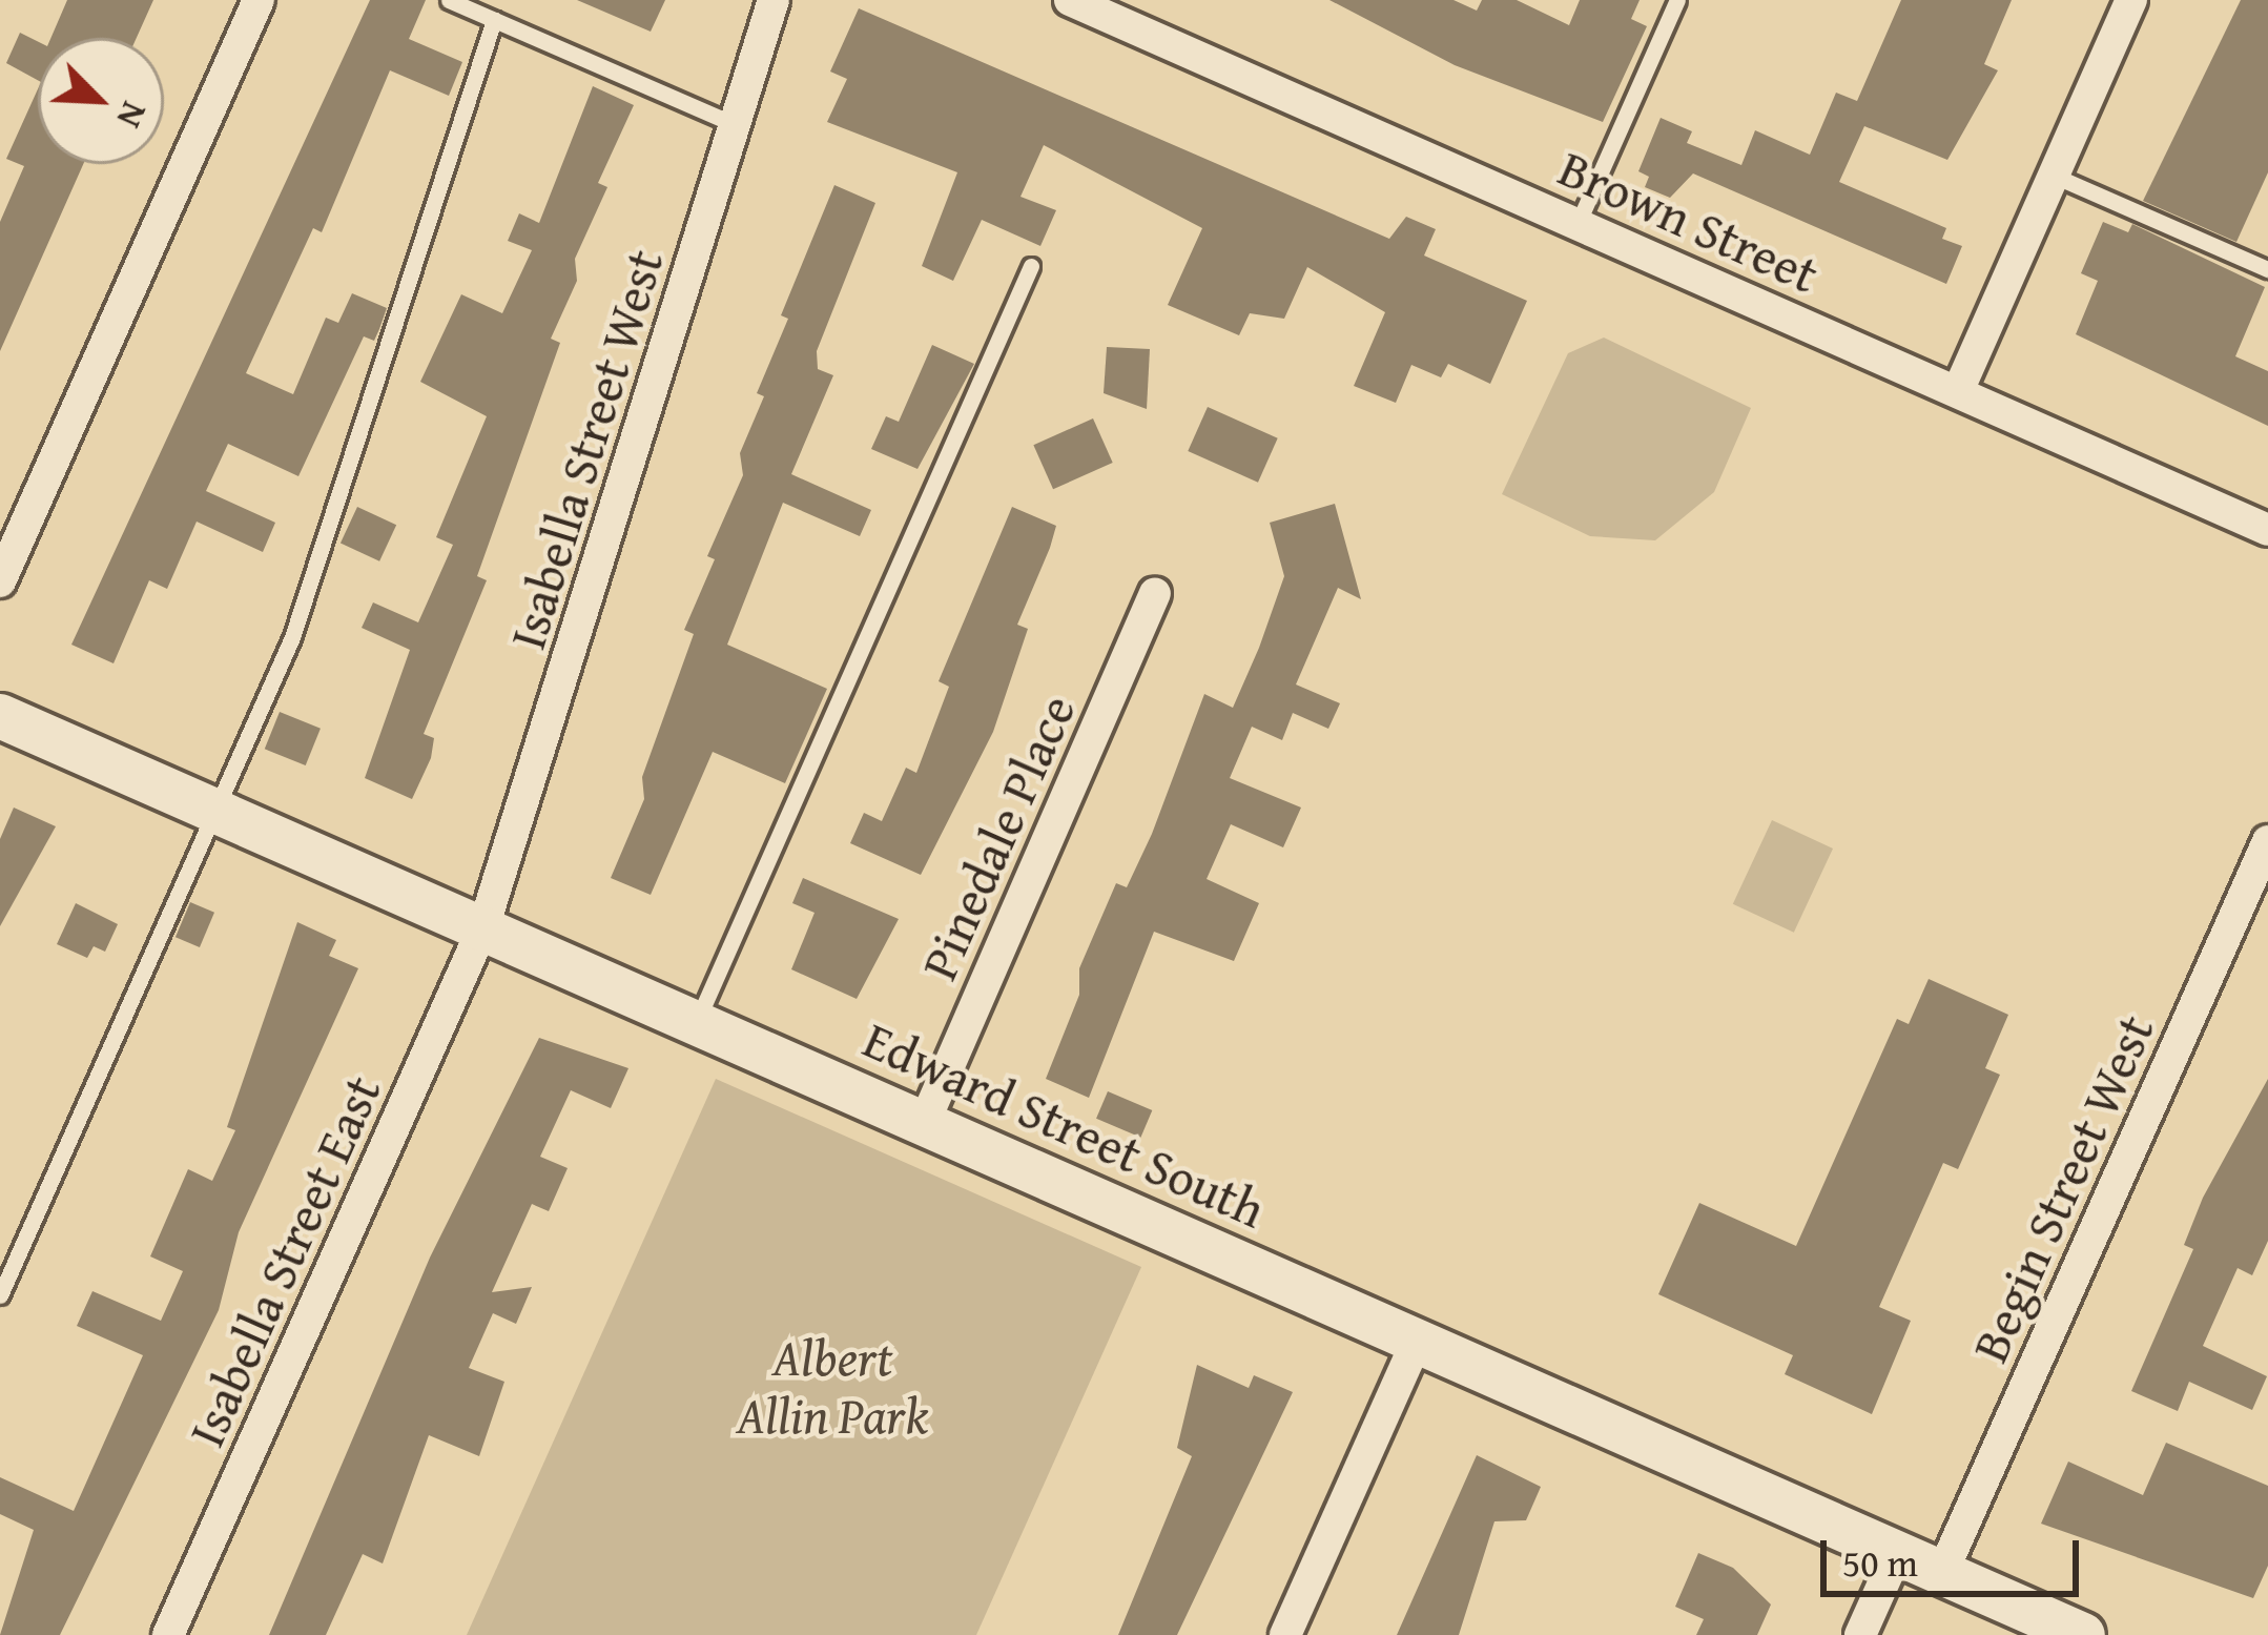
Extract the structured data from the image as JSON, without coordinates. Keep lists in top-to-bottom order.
{
  "streets": {
    "main road": ["Edward Street South"],
    "street": [
      "Brown Street",
      "Isabella Street West",
      "Pinedale Place",
      "Begin Street West",
      "Isabella Street East"
    ]
  },
  "crossings": [
    ["Isabella Street West", "Edward Street South"],
    ["Isabella Street West", "Isabella Street East"],
    ["Pinedale Place", "Edward Street South"],
    ["Edward Street South", "Begin Street West"],
    ["Edward Street South", "Isabella Street East"]
  ],
  "parks": ["Albert Allin Park"],
  "scale_bar": "50 m",
  "north": "bottom right"
}
